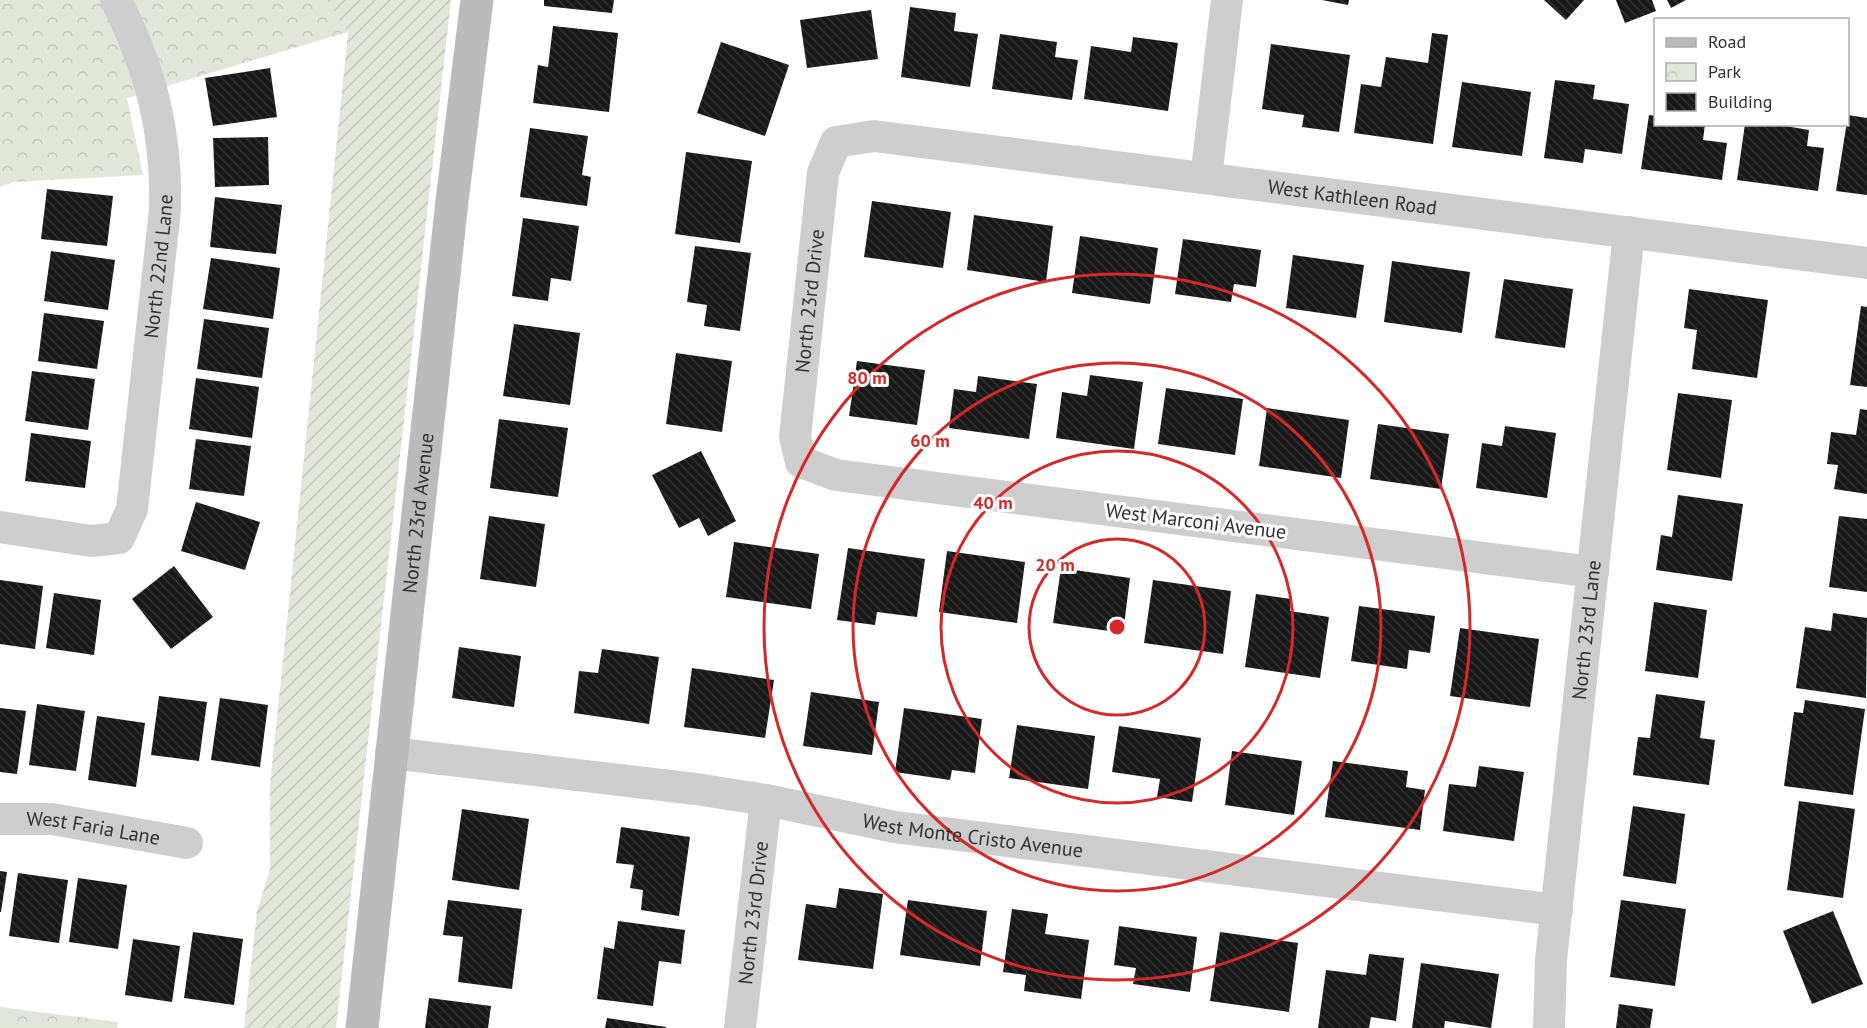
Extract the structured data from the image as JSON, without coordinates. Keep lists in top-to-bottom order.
{
  "streets": {
    "street": [
      "West Kathleen Road",
      "North 22nd Lane",
      "North 23rd Drive",
      "North 23rd Avenue",
      "West Marconi Avenue",
      "North 23rd Lane",
      "West Faria Lane",
      "West Monte Cristo Avenue"
    ]
  },
  "crossings": [
    ["West Kathleen Road", "North 23rd Drive"],
    ["West Kathleen Road", "North 23rd Lane"],
    ["North 23rd Drive", "West Marconi Avenue"],
    ["North 23rd Drive", "West Monte Cristo Avenue"],
    ["North 23rd Avenue", "West Monte Cristo Avenue"],
    ["West Marconi Avenue", "North 23rd Lane"],
    ["North 23rd Lane", "West Monte Cristo Avenue"]
  ],
  "legend": ["Road", "Park", "Building"],
  "rings": [
    "80 m",
    "60 m",
    "40 m",
    "20 m"
  ]
}
